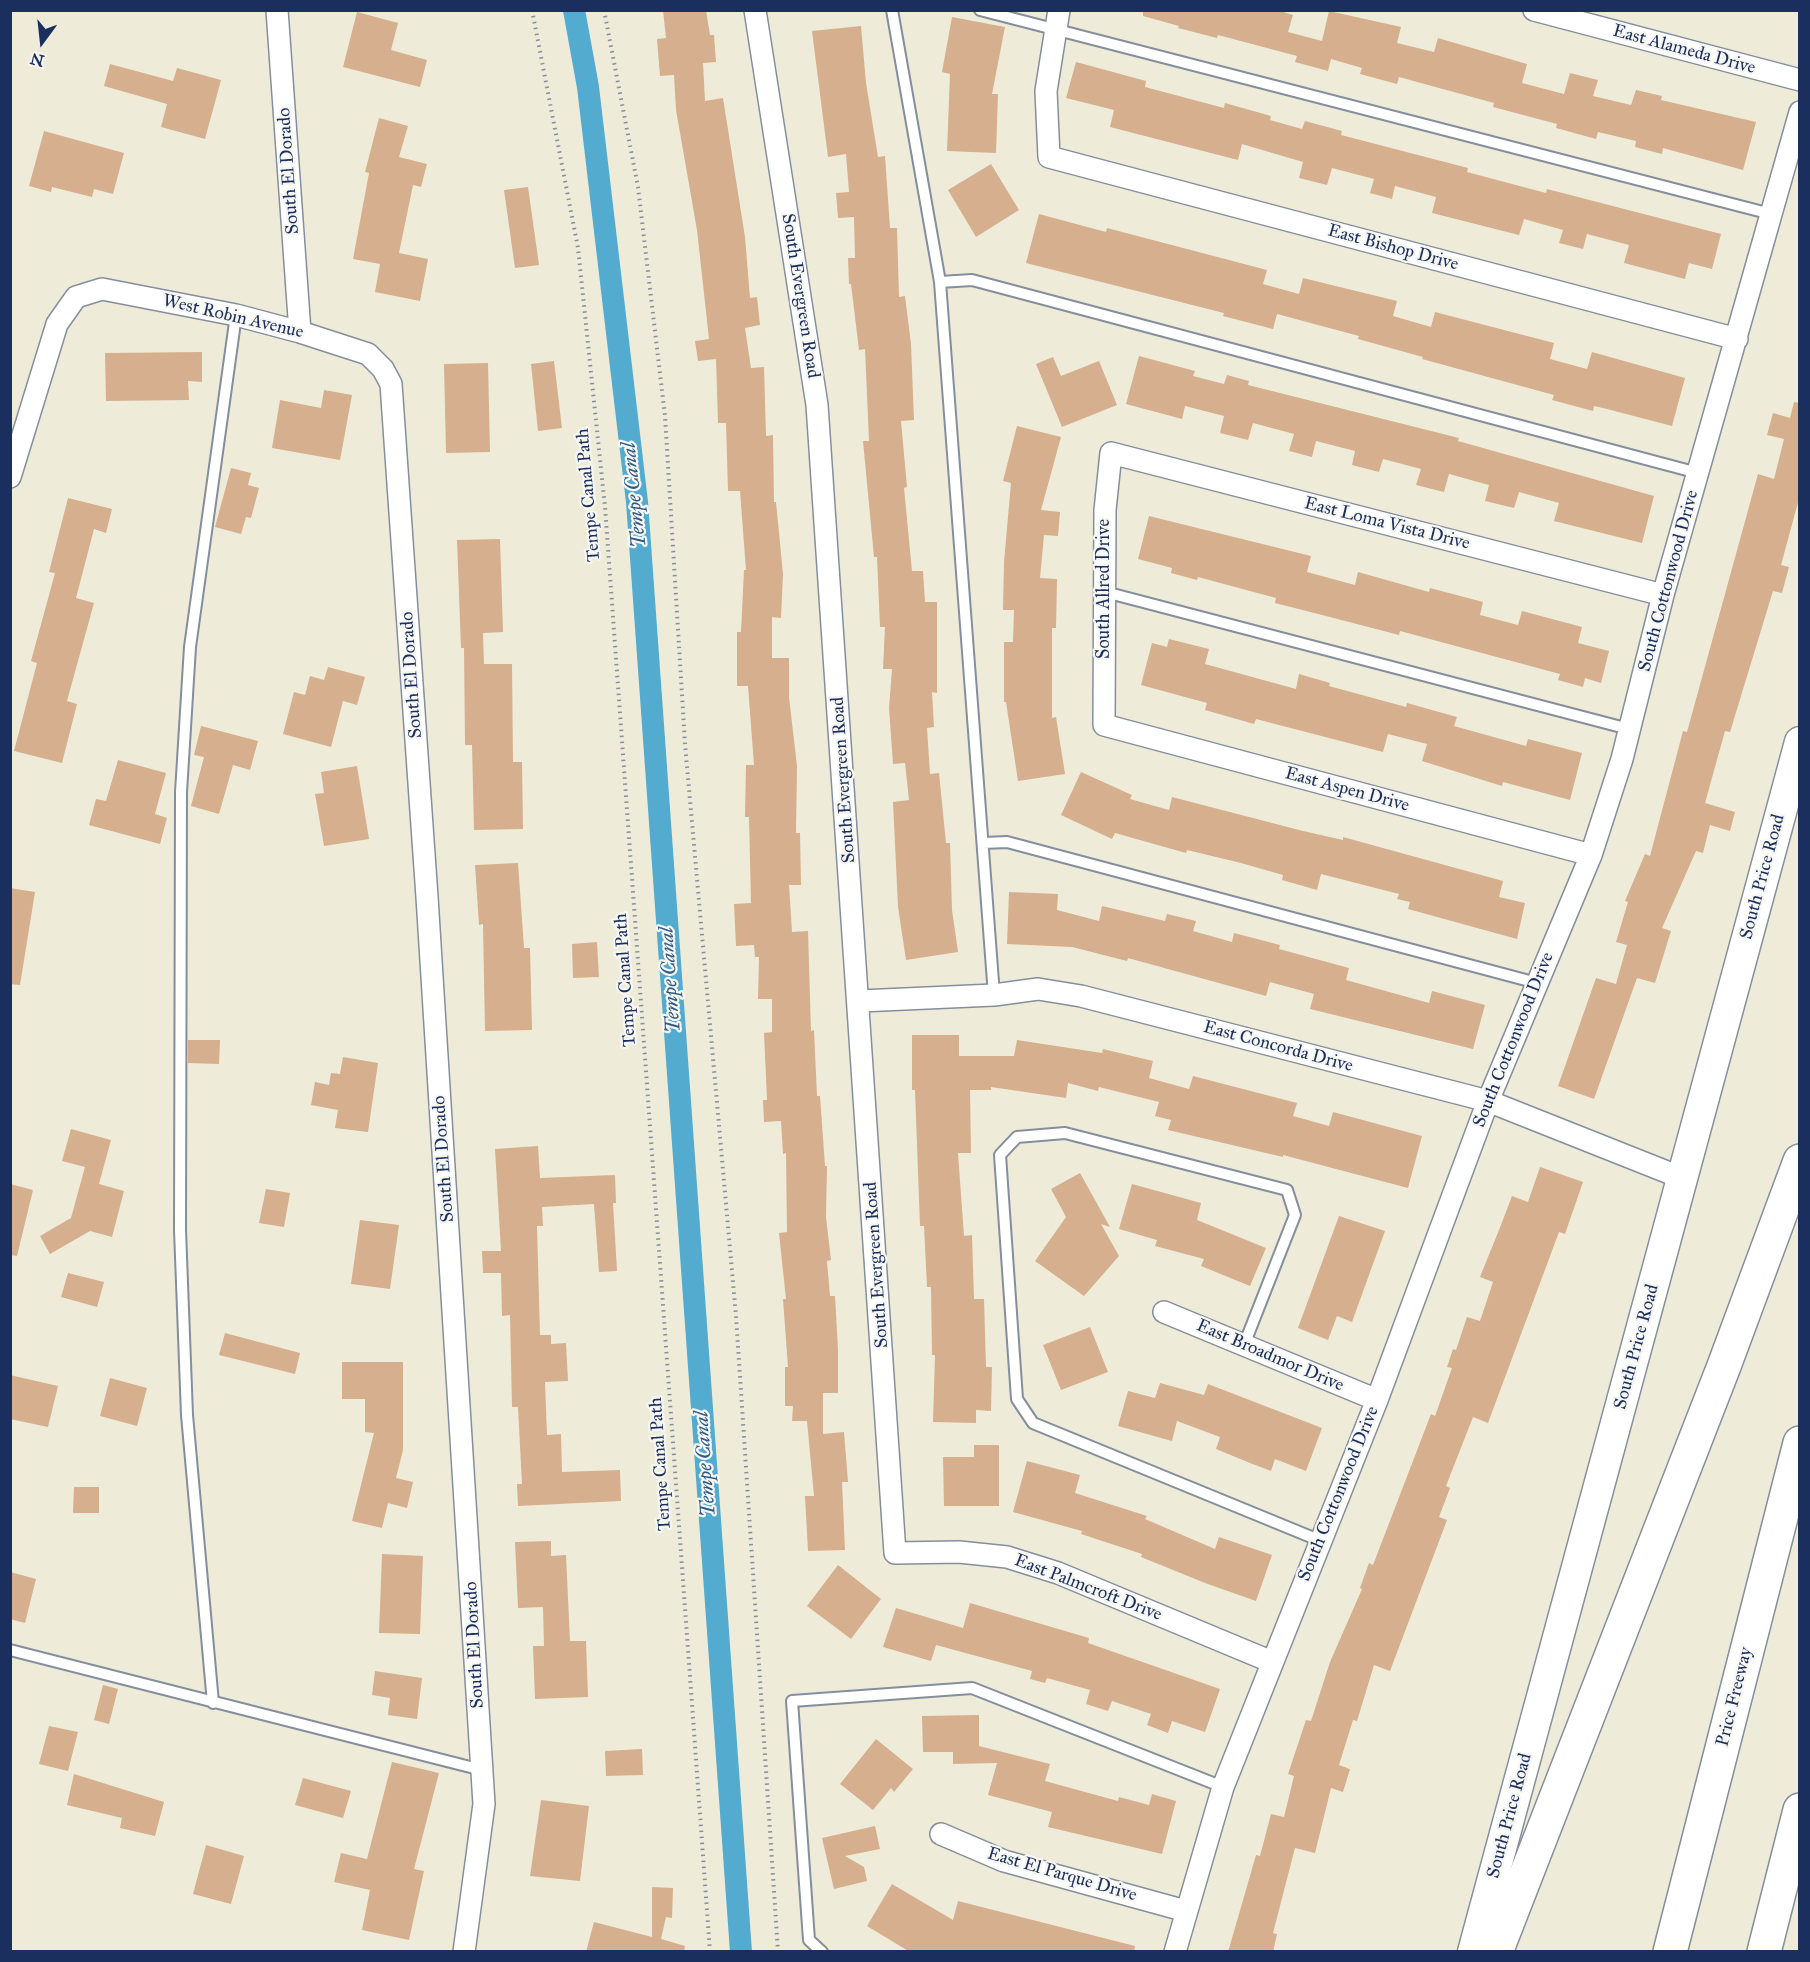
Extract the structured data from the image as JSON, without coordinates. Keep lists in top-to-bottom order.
{
  "streets": {
    "highway": ["Price Freeway"],
    "main road": ["South Price Road"],
    "street": [
      "East Alameda Drive",
      "South El Dorado",
      "East Bishop Drive",
      "South Evergreen Road",
      "West Robin Avenue",
      "East Loma Vista Drive",
      "South Cottonwood Drive",
      "South Allred Drive",
      "East Aspen Drive",
      "East Concorda Drive",
      "East Broadmor Drive",
      "East Palmcroft Drive",
      "East El Parque Drive"
    ],
    "path": ["Tempe Canal Path"]
  },
  "crossings": [
    ["South El Dorado", "West Robin Avenue"],
    ["East Bishop Drive", "South Cottonwood Drive"],
    ["South Evergreen Road", "East Concorda Drive"],
    ["South Evergreen Road", "East Palmcroft Drive"],
    ["East Loma Vista Drive", "South Cottonwood Drive"],
    ["East Loma Vista Drive", "South Allred Drive"],
    ["South Cottonwood Drive", "East Aspen Drive"],
    ["South Cottonwood Drive", "East Concorda Drive"],
    ["South Cottonwood Drive", "East Broadmor Drive"],
    ["South Cottonwood Drive", "East Palmcroft Drive"],
    ["South Cottonwood Drive", "East El Parque Drive"],
    ["South Allred Drive", "East Aspen Drive"],
    ["South Price Road", "East Concorda Drive"]
  ],
  "water": ["Tempe Canal"],
  "north": "bottom"
}
